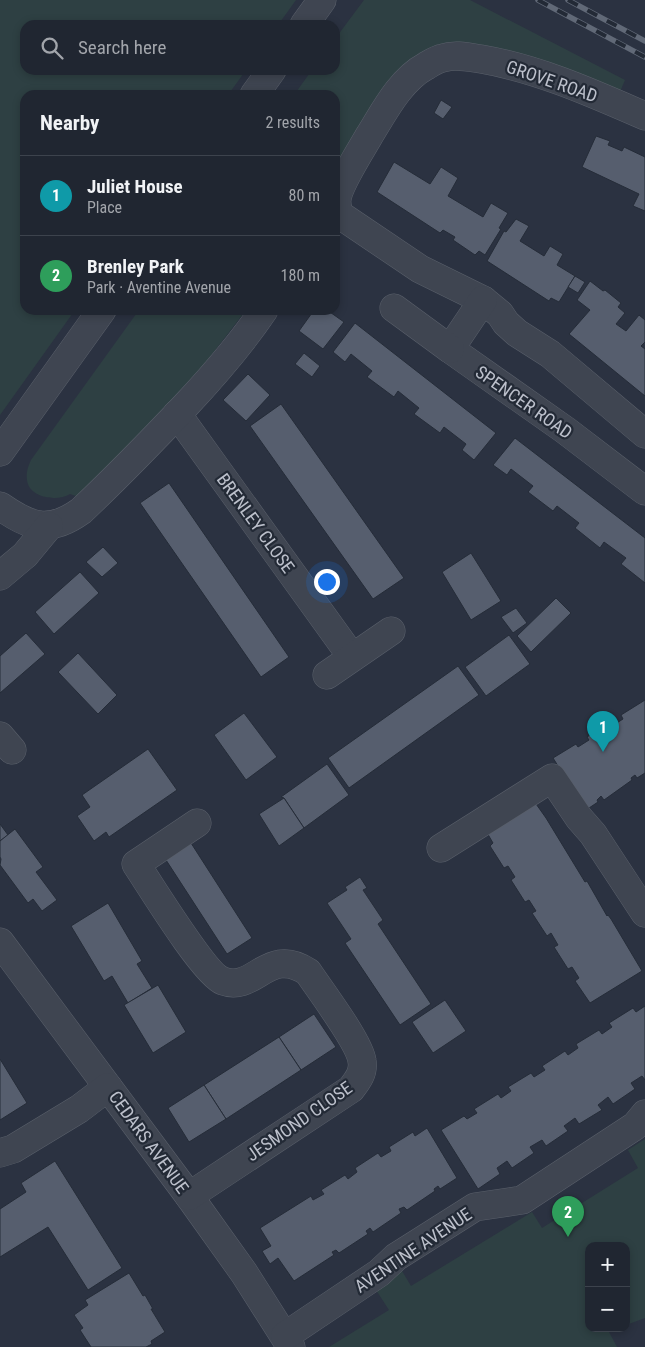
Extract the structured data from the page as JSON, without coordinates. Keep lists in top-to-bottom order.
{
  "streets": {
    "street": [
      "GROVE ROAD",
      "SPENCER ROAD",
      "BRENLEY CLOSE",
      "JESMOND CLOSE",
      "CEDARS AVENUE",
      "AVENTINE AVENUE"
    ]
  },
  "crossings": [
    ["JESMOND CLOSE", "CEDARS AVENUE"],
    ["CEDARS AVENUE", "AVENTINE AVENUE"]
  ],
  "page": {
    "search": "Search here",
    "heading": ["Nearby", "2 results"],
    "list": [
      {
        "mark": "1",
        "name": "Juliet House",
        "note": "Place",
        "value": "80 m"
      },
      {
        "mark": "2",
        "name": "Brenley Park",
        "note": "Park · Aventine Avenue",
        "value": "180 m"
      }
    ],
    "pins": ["1", "2"],
    "map_buttons": ["+", "−"]
  }
}
